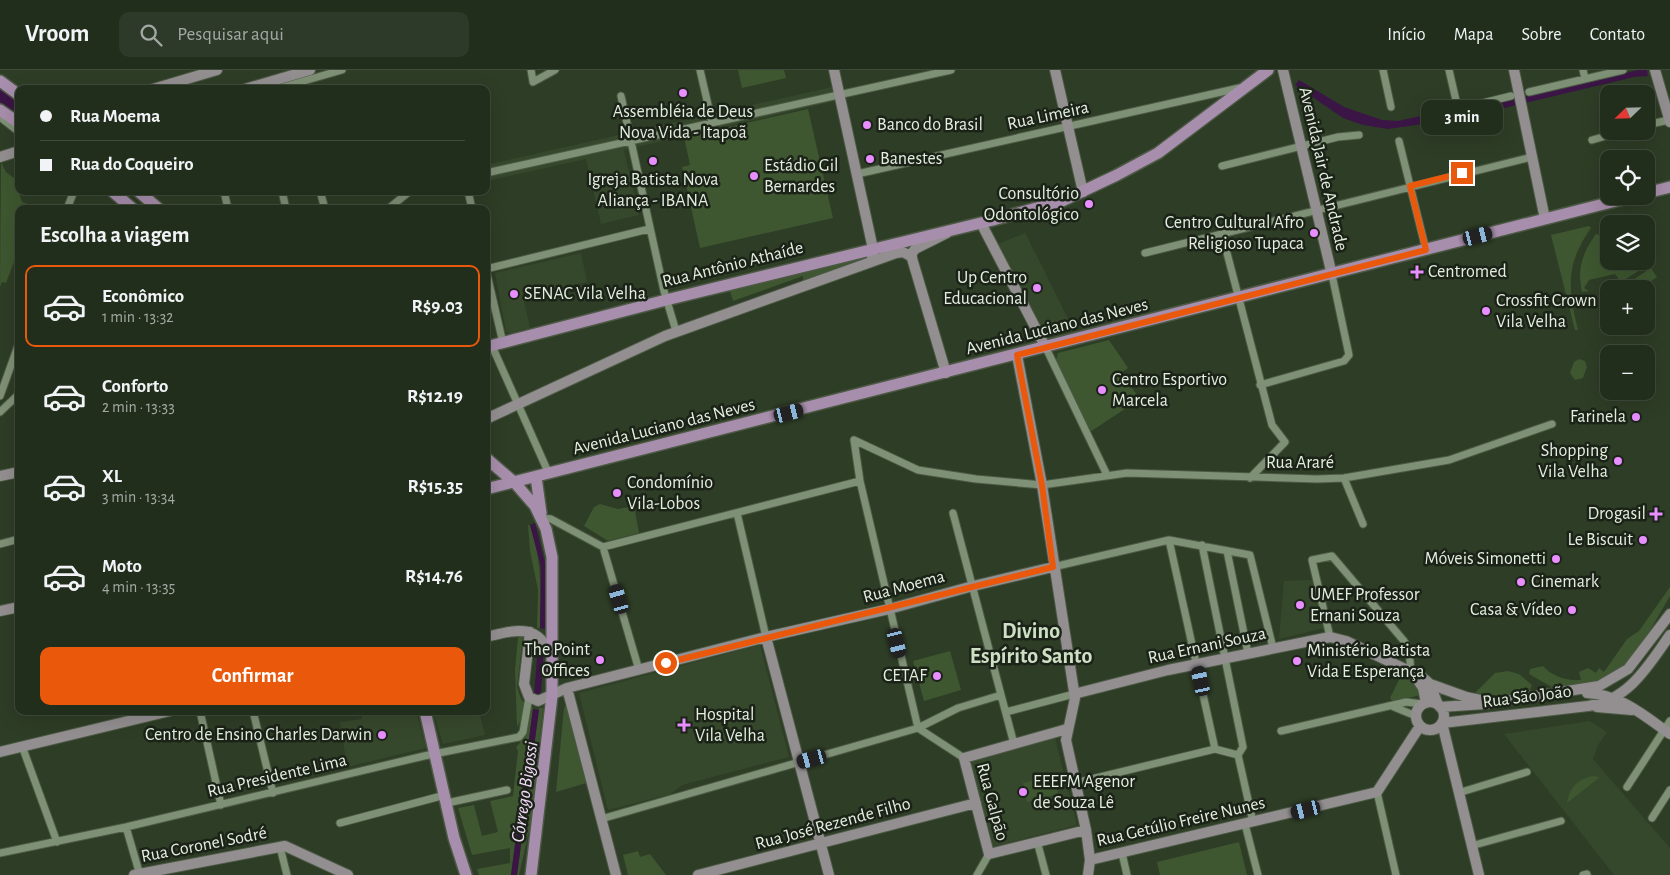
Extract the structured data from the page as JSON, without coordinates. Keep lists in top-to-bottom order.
{
  "streets": {
    "main road": ["Rua Antônio Athaíde", "Avenida Luciano das Neves"],
    "street": [
      "Rua Limeira",
      "Avenida Jair de Andrade",
      "Rua Araré",
      "Rua Moema",
      "Rua Ernani Souza",
      "Rua São João",
      "Rua Presidente Lima",
      "Rua Galpão",
      "Rua Getúlio Freire Nunes",
      "Rua José Rezende Filho",
      "Rua Coronel Sodré"
    ]
  },
  "crossings": [
    ["Rua Limeira", "Rua Antônio Athaíde"],
    ["Avenida Jair de Andrade", "Avenida Luciano das Neves"],
    ["Rua Moema", "Rua Ernani Souza"],
    ["Rua Ernani Souza", "Rua São João"],
    ["Rua Galpão", "Rua José Rezende Filho"]
  ],
  "districts": ["Divino Espírito Santo"],
  "water": ["Córrego Bigossi"],
  "places": {
    "other": [
      "Assembléia de Deus Nova Vida - Itapoã",
      "Banco do Brasil",
      "Banestes",
      "Igreja Batista Nova Aliança - IBANA",
      "Estádio Gil Bernardes",
      "Consultório Odontológico",
      "Centro Cultural Afro Religioso Tupaca",
      "Up Centro Educacional",
      "SENAC Vila Velha",
      "Crossfit Crown Vila Velha",
      "Centro Esportivo Marcela",
      "Farinela",
      "Shopping Vila Velha",
      "Condomínio Vila-Lobos",
      "Le Biscuit",
      "Móveis Simonetti",
      "Cinemark",
      "UMEF Professor Ernani Souza",
      "Casa & Vídeo",
      "The Point Offices",
      "Ministério Batista Vida E Esperança",
      "CETAF",
      "Centro de Ensino Charles Darwin",
      "EEEFM Agenor de Souza Lê"
    ],
    "health": ["Centromed", "Drogasil", "Hospital Vila Velha"]
  },
  "north": "bottom left",
  "page": {
    "header": "Vroom",
    "search": "Pesquisar aqui",
    "nav": [
      "Início",
      "Mapa",
      "Sobre",
      "Contato"
    ],
    "map_buttons": ["+", "−"],
    "banner": ["Rua Moema", "Rua do Coqueiro"],
    "bubble": "3 min",
    "heading": "Escolha a viagem",
    "list": [
      {
        "name": "Econômico",
        "note": "1 min · 13:32",
        "value": "R$9.03"
      },
      {
        "name": "Conforto",
        "note": "2 min · 13:33",
        "value": "R$12.19"
      },
      {
        "name": "XL",
        "note": "3 min · 13:34",
        "value": "R$15.35"
      },
      {
        "name": "Moto",
        "note": "4 min · 13:35",
        "value": "R$14.76"
      }
    ],
    "buttons": "Confirmar"
  }
}
